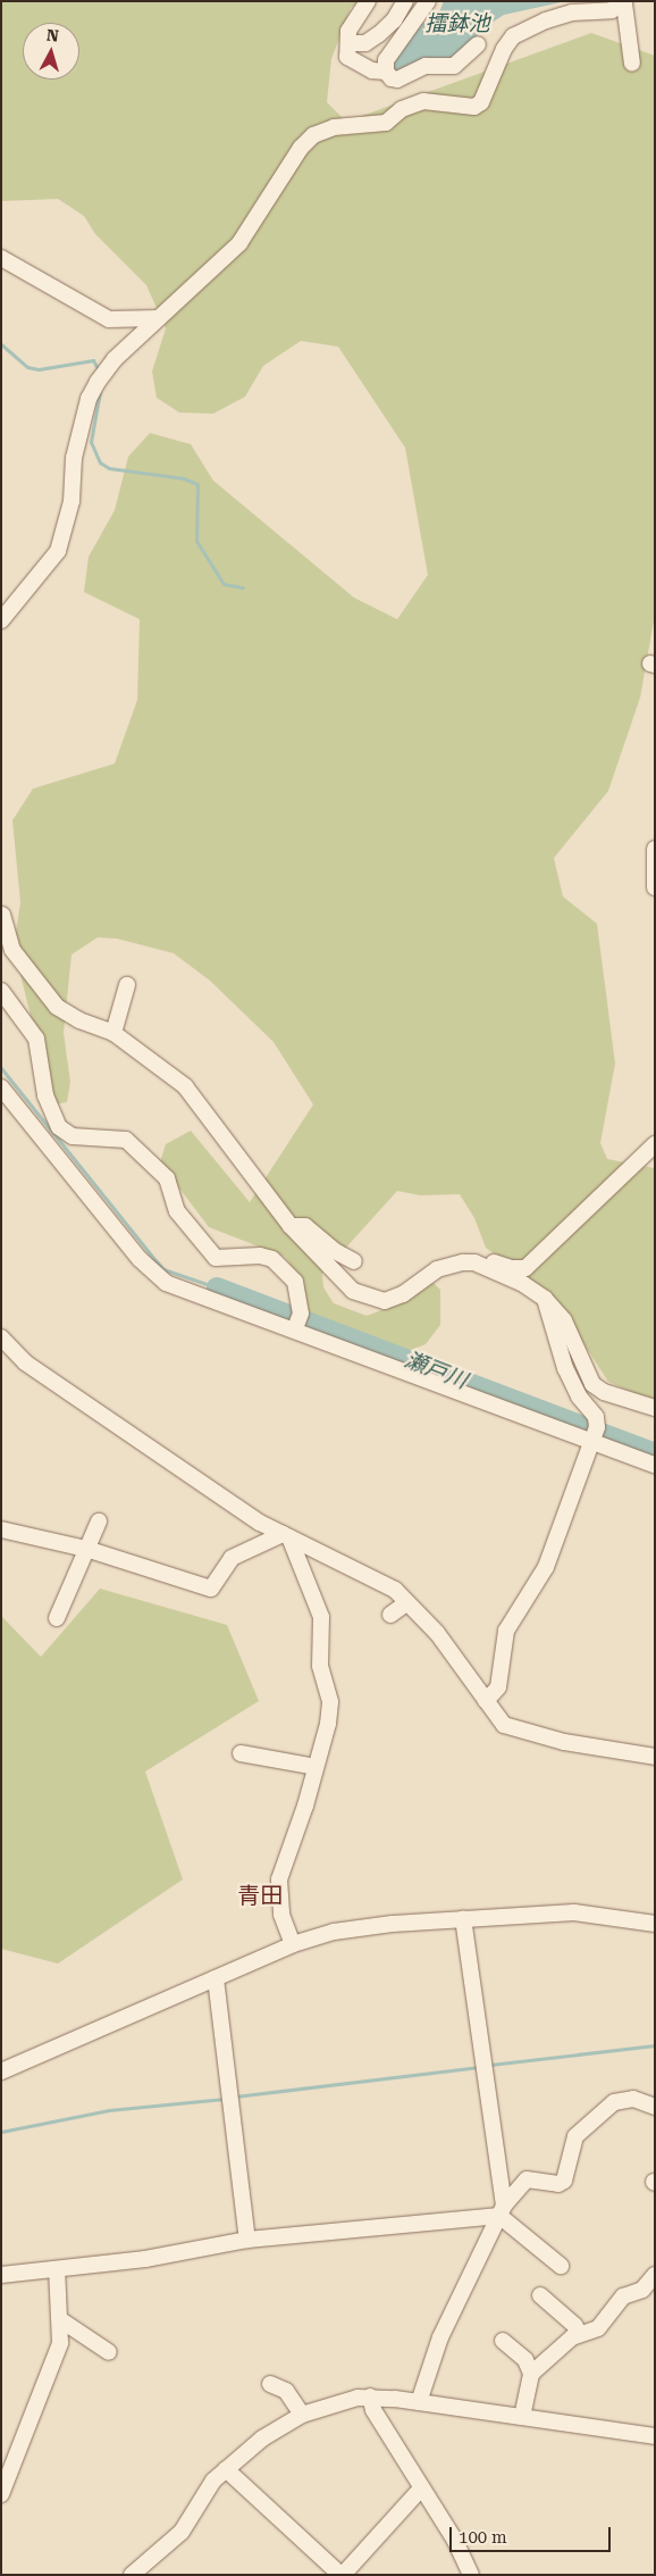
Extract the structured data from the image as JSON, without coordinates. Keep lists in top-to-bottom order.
{
  "districts": ["青田"],
  "water": ["擂鉢池", "瀬戸川"],
  "scale_bar": "100 m",
  "north": "top"
}
